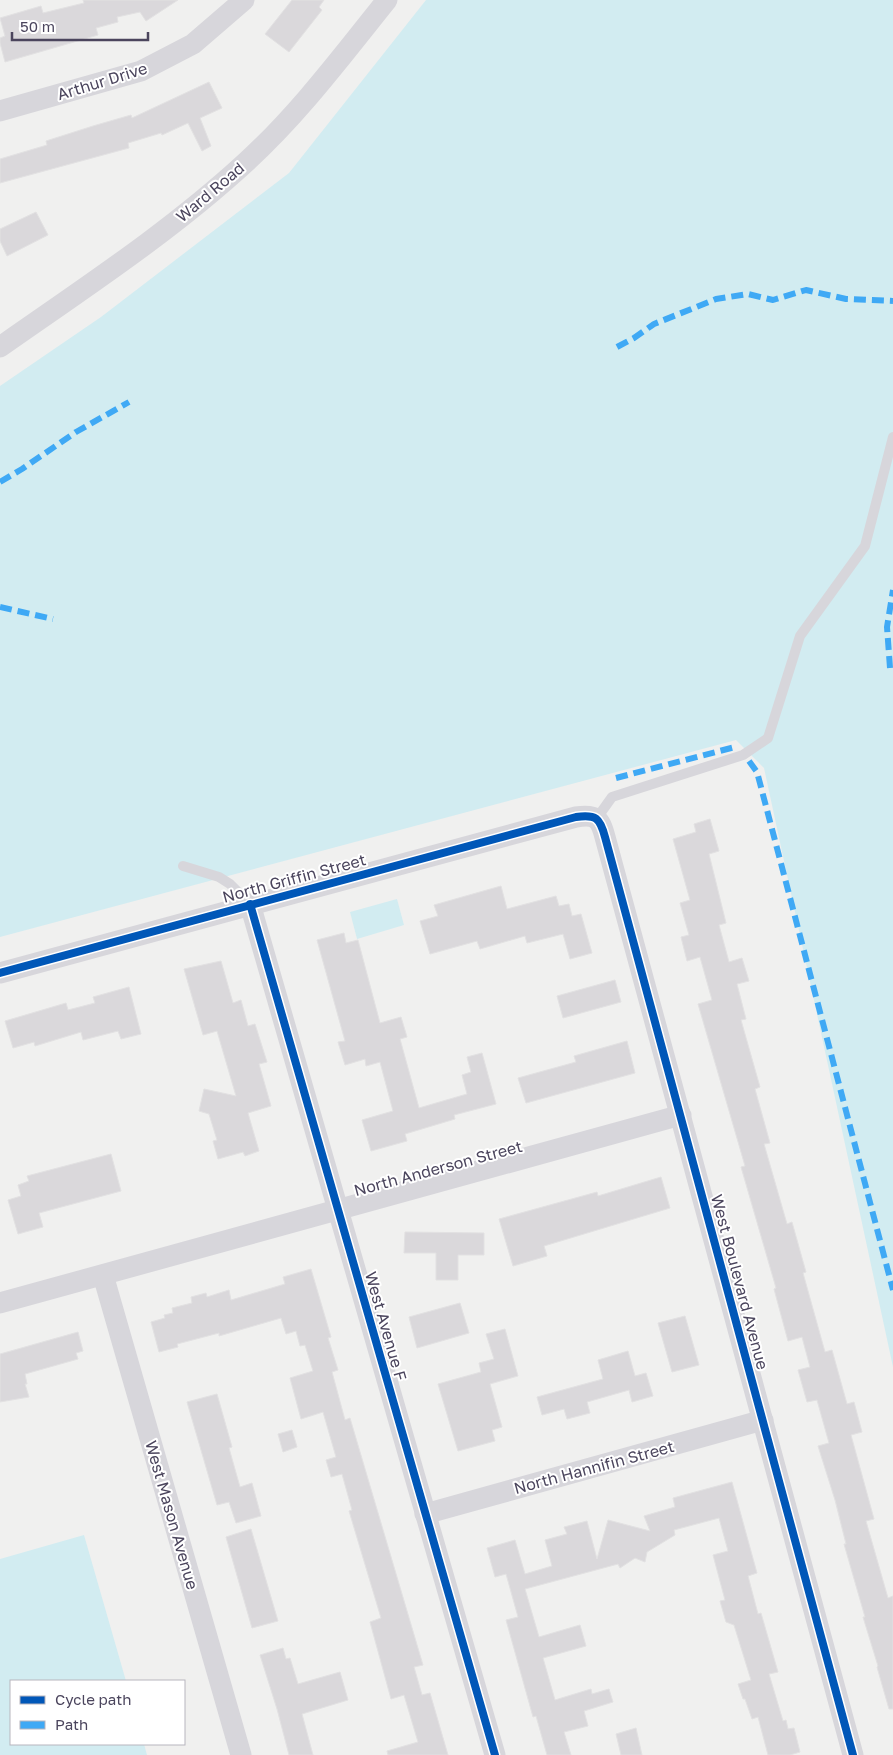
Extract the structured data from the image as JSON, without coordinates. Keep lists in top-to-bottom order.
{
  "streets": {
    "street": [
      "Arthur Drive",
      "Ward Road",
      "North Griffin Street",
      "North Anderson Street",
      "West Boulevard Avenue",
      "West Avenue F",
      "North Hannifin Street",
      "West Mason Avenue"
    ]
  },
  "crossings": [
    ["North Griffin Street", "West Boulevard Avenue"],
    ["North Griffin Street", "West Avenue F"],
    ["North Anderson Street", "West Boulevard Avenue"],
    ["North Anderson Street", "West Avenue F"],
    ["North Anderson Street", "West Mason Avenue"],
    ["West Boulevard Avenue", "North Hannifin Street"],
    ["West Avenue F", "North Hannifin Street"]
  ],
  "legend": ["Cycle path", "Path"],
  "scale_bar": "50 m"
}
